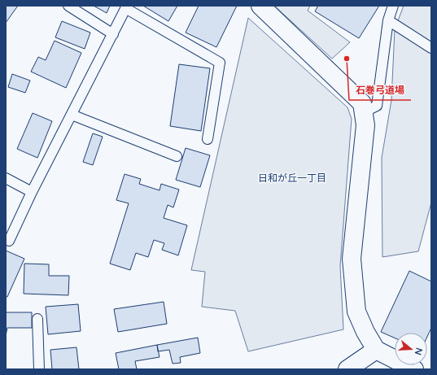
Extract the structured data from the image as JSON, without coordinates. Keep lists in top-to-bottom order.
{
  "districts": ["日和が丘一丁目"],
  "places": ["石巻弓道場"],
  "north": "right"
}
